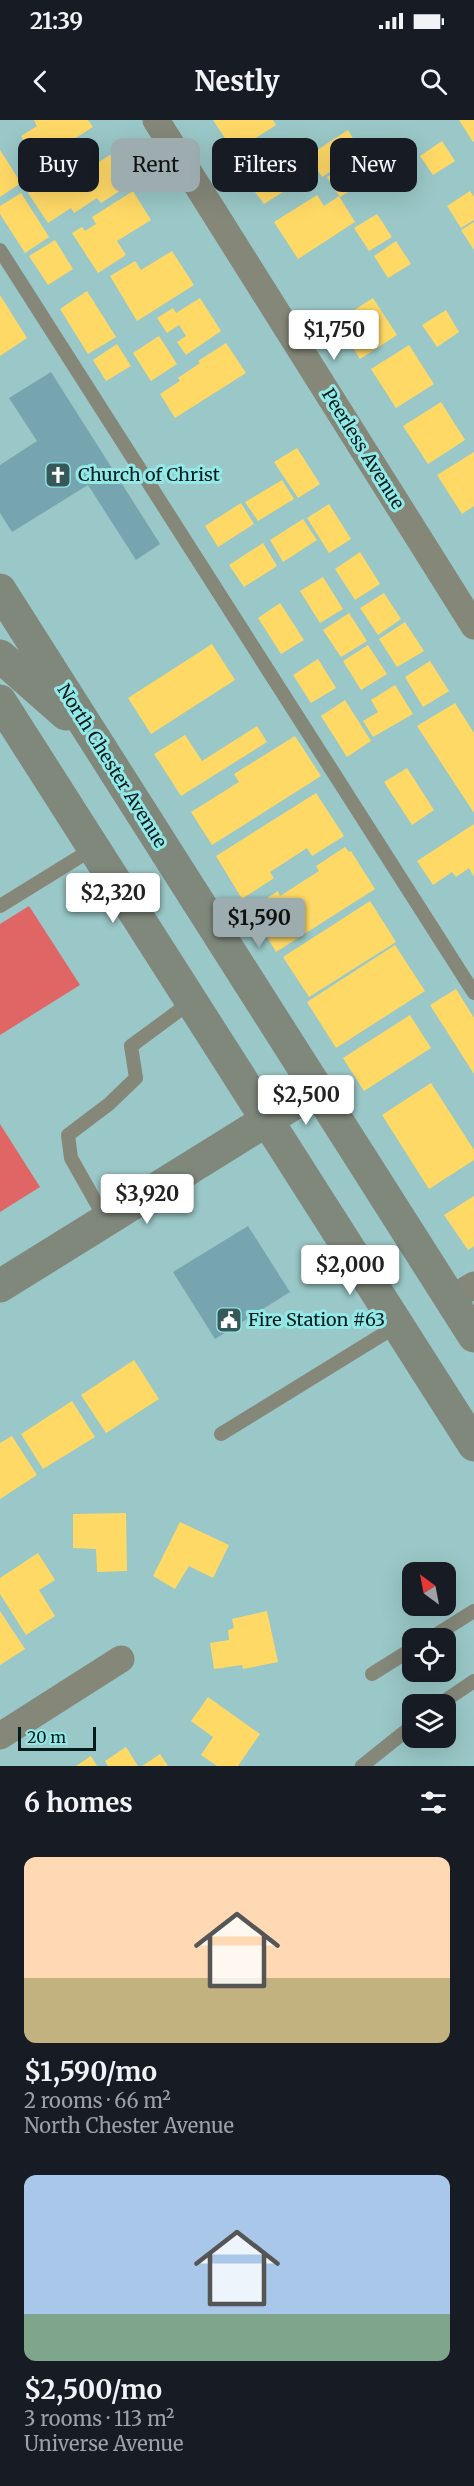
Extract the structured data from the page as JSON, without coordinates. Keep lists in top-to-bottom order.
{
  "streets": {
    "main road": ["North Chester Avenue"],
    "street": ["Peerless Avenue"]
  },
  "places": {
    "church": ["Church of Christ"],
    "public building": ["Fire Station #63"]
  },
  "scale_bar": "20 m",
  "north": "top left",
  "page": {
    "status": "21:39",
    "header": "Nestly",
    "chip": [
      "Buy",
      "Rent",
      "Filters",
      "New"
    ],
    "price": [
      "$1,750",
      "$2,320",
      "$1,590",
      "$2,500",
      "$3,920",
      "$2,000"
    ],
    "scale": "20 m",
    "heading": "6 homes",
    "list": [
      {
        "name": "$1,590/mo",
        "note": "2 rooms · 66 m² · North Chester Avenue"
      },
      {
        "name": "$2,500/mo",
        "note": "3 rooms · 113 m² · Universe Avenue"
      }
    ]
  }
}
